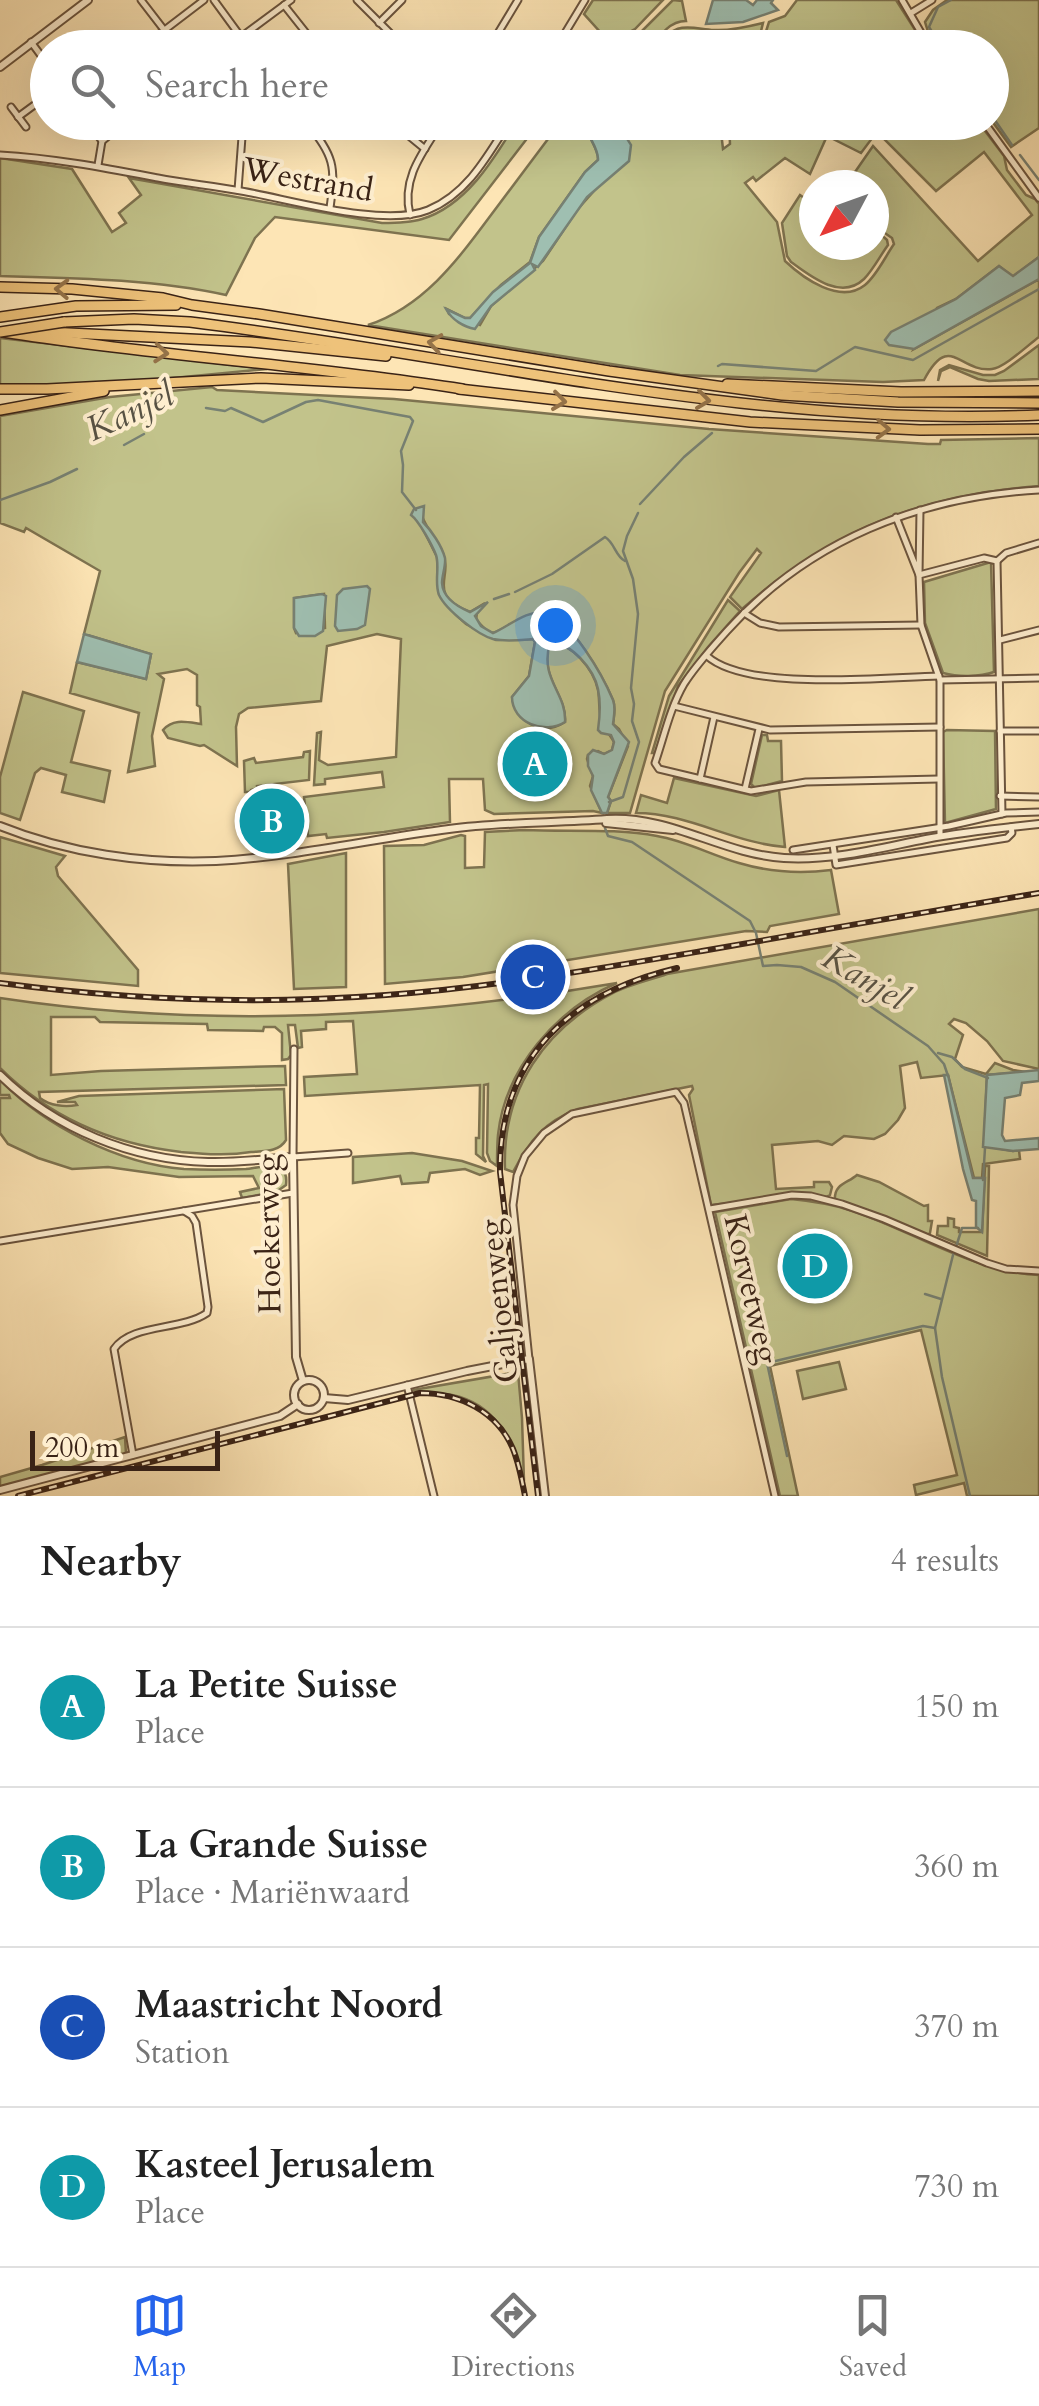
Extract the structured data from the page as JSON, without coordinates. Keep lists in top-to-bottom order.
{
  "streets": {
    "street": [
      "Westrand",
      "Hoekerweg",
      "Korvetweg",
      "Galjoenweg"
    ]
  },
  "crossings": [
    ["Korvetweg", "Galjoenweg"]
  ],
  "water": ["Kanjel"],
  "scale_bar": "200 m",
  "north": "bottom left",
  "page": {
    "search": "Search here",
    "pins": [
      "A",
      "B",
      "C",
      "D"
    ],
    "scale": "200 m",
    "heading": ["Nearby", "4 results"],
    "list": [
      {
        "mark": "A",
        "name": "La Petite Suisse",
        "note": "Place",
        "value": "150 m"
      },
      {
        "mark": "B",
        "name": "La Grande Suisse",
        "note": "Place · Mariënwaard",
        "value": "360 m"
      },
      {
        "mark": "C",
        "name": "Maastricht Noord",
        "note": "Station",
        "value": "370 m"
      },
      {
        "mark": "D",
        "name": "Kasteel Jerusalem",
        "note": "Place",
        "value": "730 m"
      }
    ],
    "nav": ["Map", "Directions", "Saved"]
  }
}
